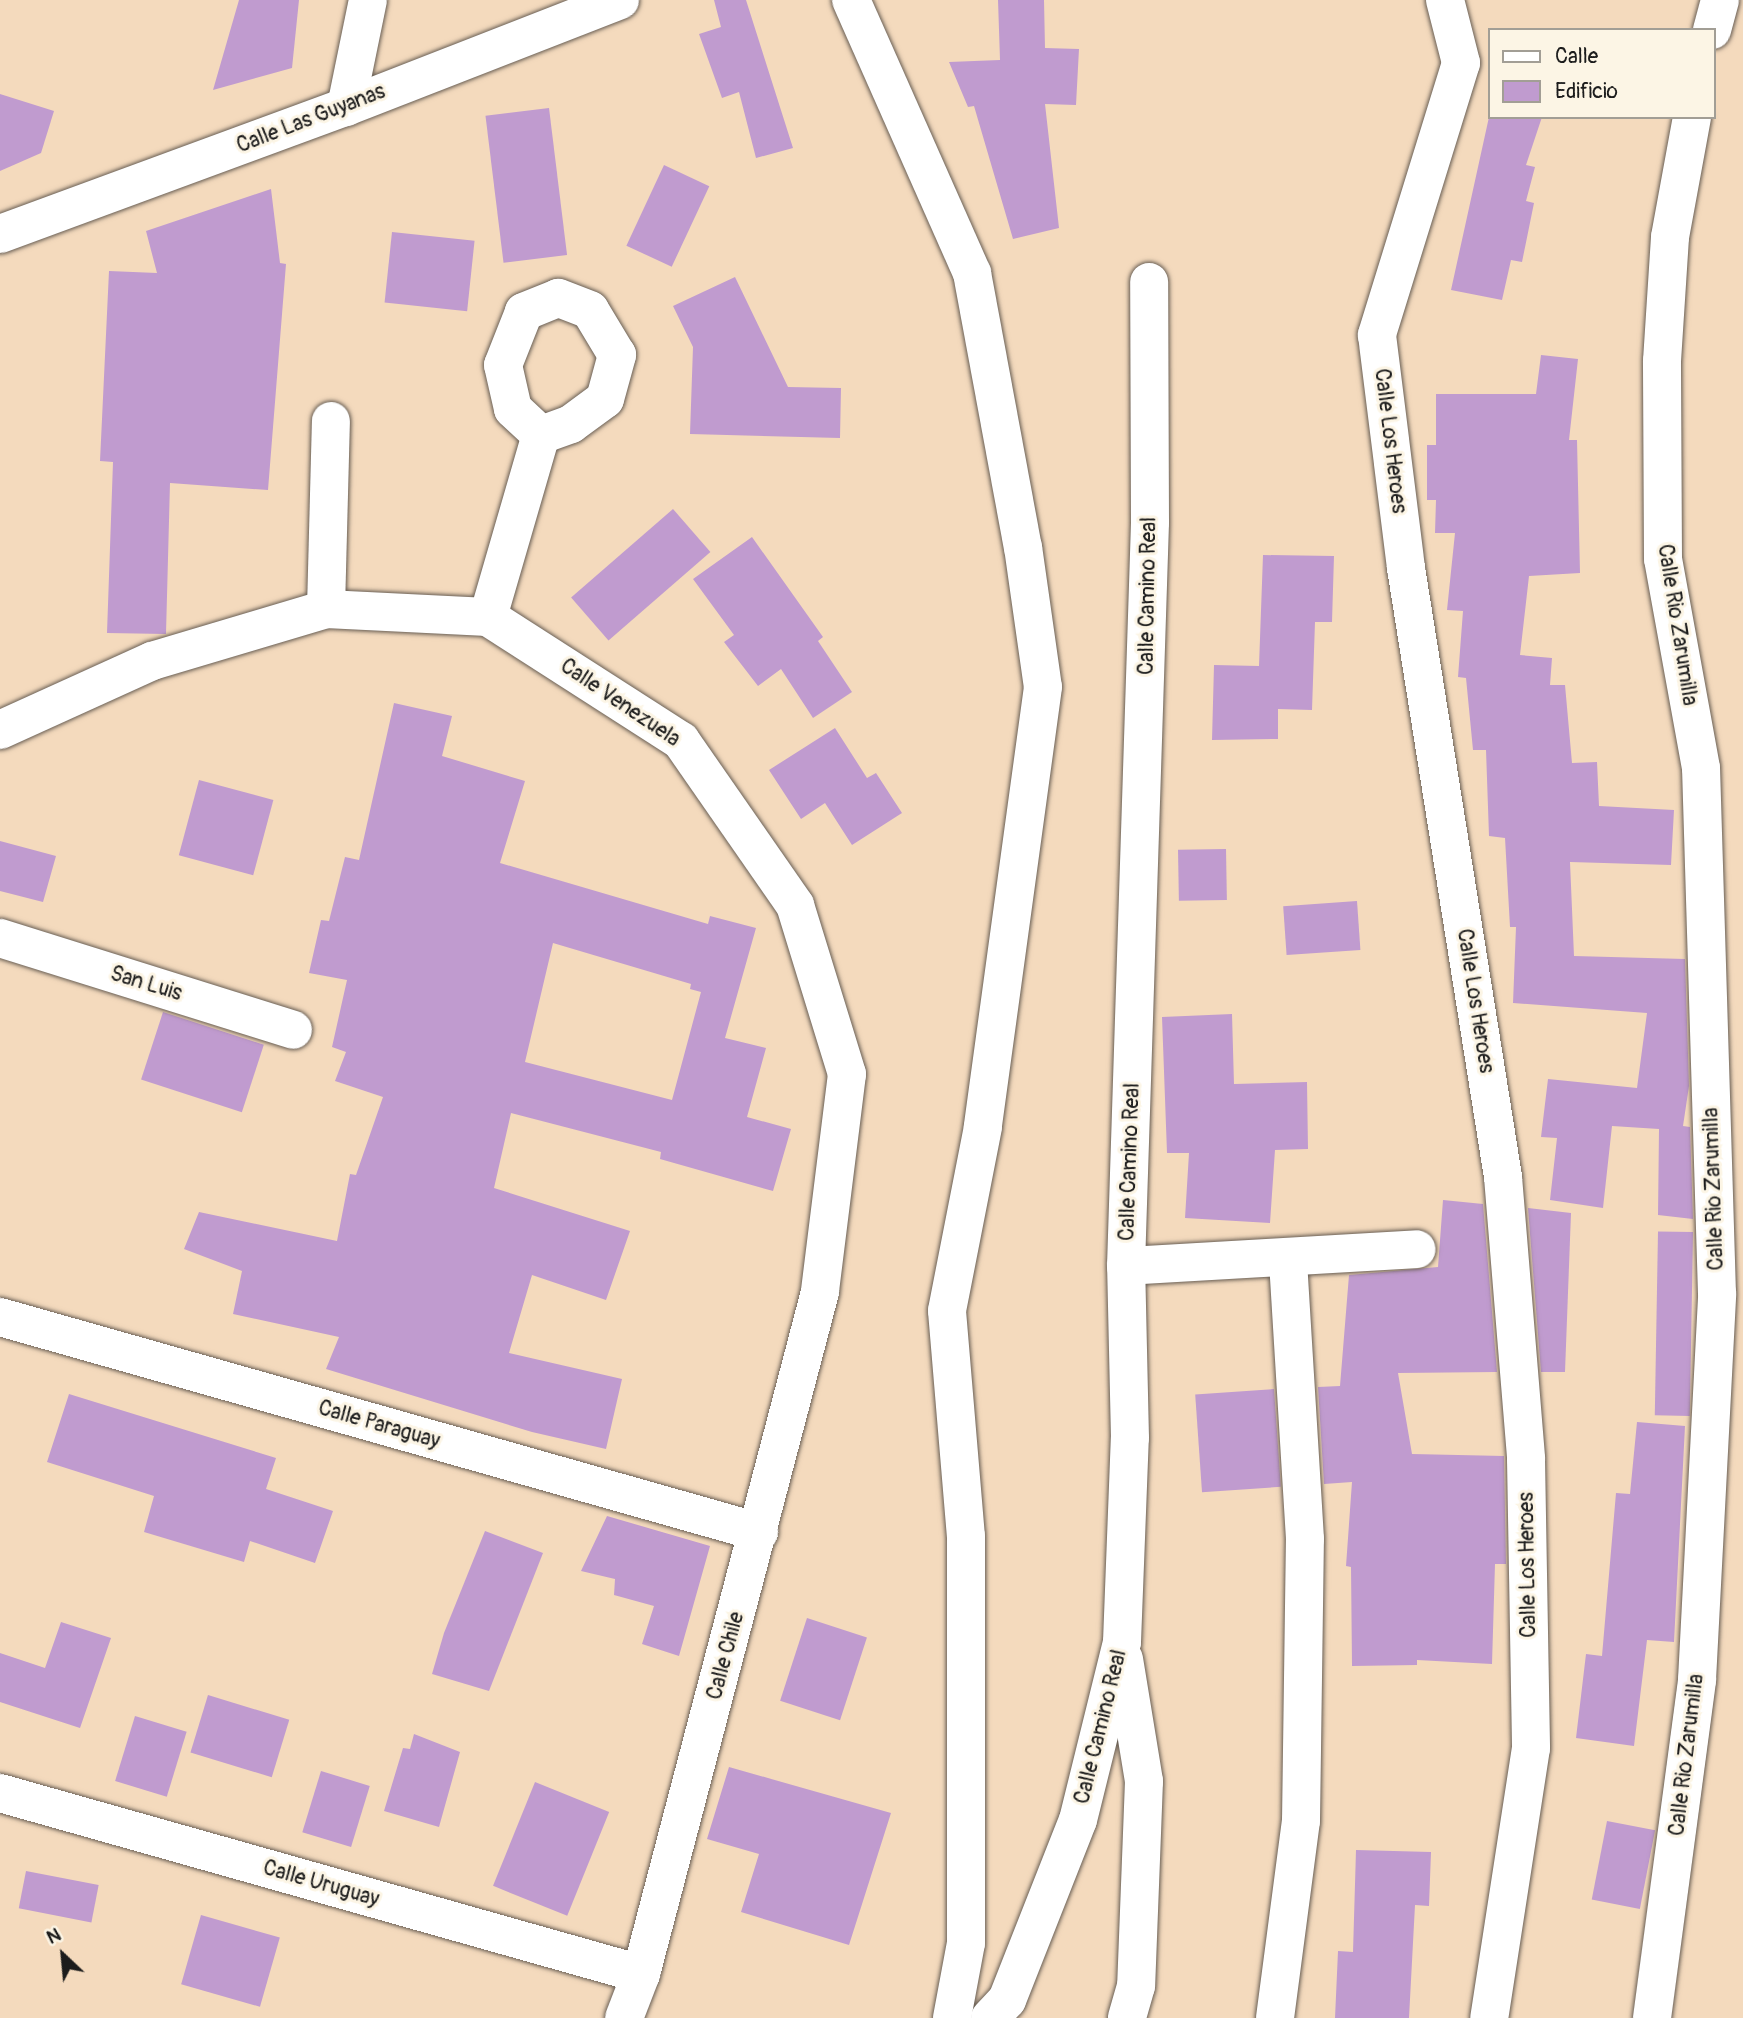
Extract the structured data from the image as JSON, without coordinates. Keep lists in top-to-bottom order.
{
  "streets": {
    "street": [
      "Calle Las Guyanas",
      "Calle Los Heroes",
      "Calle Camino Real",
      "Calle Rio Zarumilla",
      "Calle Venezuela",
      "San Luis",
      "Calle Paraguay",
      "Calle Chile",
      "Calle Uruguay"
    ]
  },
  "crossings": [
    ["Calle Venezuela", "Calle Chile"],
    ["Calle Paraguay", "Calle Chile"],
    ["Calle Chile", "Calle Uruguay"]
  ],
  "legend": ["Calle", "Edificio"],
  "north": "top left"
}
